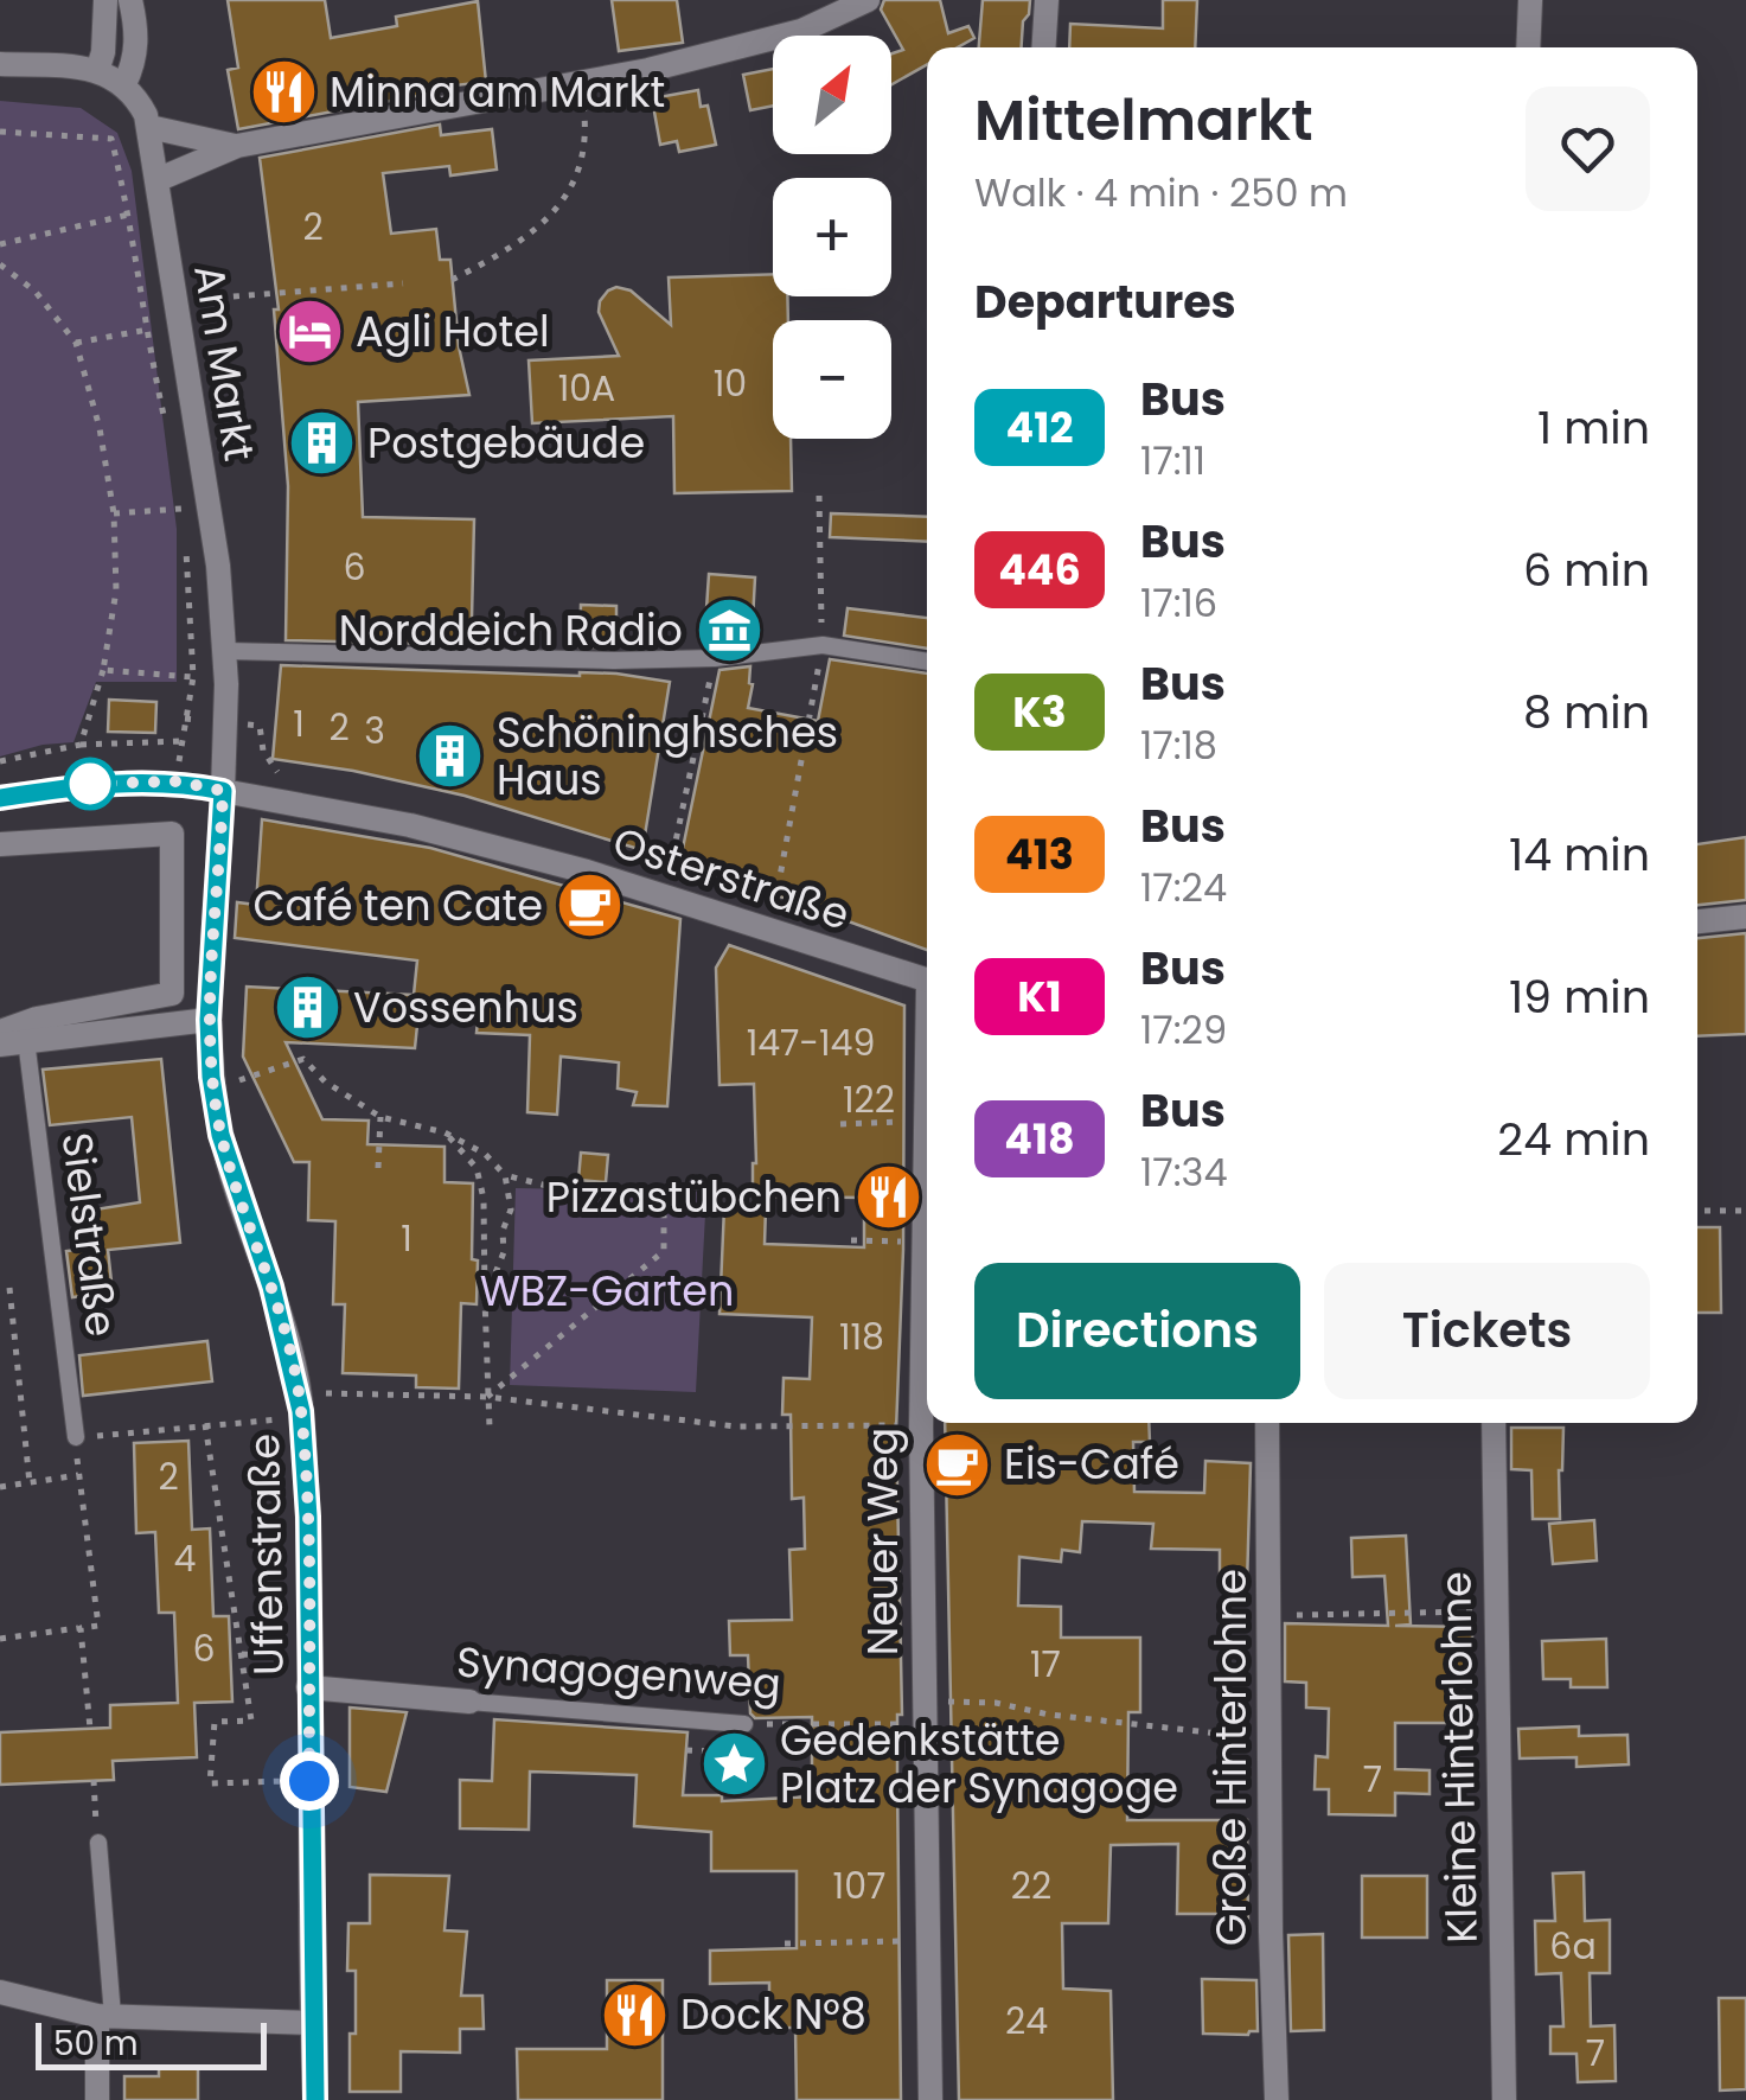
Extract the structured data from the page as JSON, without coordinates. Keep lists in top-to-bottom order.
{
  "streets": {
    "street": [
      "Am Markt",
      "Osterstraße",
      "Neuer Weg",
      "Uffenstraße",
      "Synagogenweg",
      "Große Hinterlohne",
      "Kleine Hinterlohne"
    ],
    "lane": ["Sielstraße"]
  },
  "crossings": [
    ["Am Markt", "Osterstraße"],
    ["Am Markt", "Uffenstraße"],
    ["Neuer Weg", "Synagogenweg"],
    ["Uffenstraße", "Synagogenweg"],
    ["Synagogenweg", "Große Hinterlohne"]
  ],
  "parks": ["WBZ-Garten"],
  "places": {
    "restaurant": ["Minna am Markt", "Pizzastübchen", "Dock N°8"],
    "hotel": ["Agli Hotel"],
    "building": ["Postgebäude", "Schöninghsches Haus", "Vossenhus"],
    "museum": ["Norddeich Radio"],
    "cafe": ["Café ten Cate", "Eis-Café"],
    "place": ["Gedenkstätte Platz der Synagoge"]
  },
  "lines": ["bus line 412"],
  "house_numbers": [
    "2",
    "10",
    "10A",
    "6",
    "1",
    "2",
    "3",
    "147-149",
    "122",
    "1",
    "118",
    "2",
    "4",
    "6",
    "17",
    "7",
    "107",
    "22",
    "6a",
    "24",
    "7"
  ],
  "scale_bar": "50 m",
  "north": "top right",
  "page": {
    "map_buttons": ["+", "−"],
    "heading": [
      ["Mittelmarkt", "Walk · 4 min · 250 m"],
      "Departures"
    ],
    "list": [
      {
        "mark": "412",
        "name": "Bus",
        "note": "17:11",
        "value": "1 min"
      },
      {
        "mark": "446",
        "name": "Bus",
        "note": "17:16",
        "value": "6 min"
      },
      {
        "mark": "K3",
        "name": "Bus",
        "note": "17:18",
        "value": "8 min"
      },
      {
        "mark": "413",
        "name": "Bus",
        "note": "17:24",
        "value": "14 min"
      },
      {
        "mark": "K1",
        "name": "Bus",
        "note": "17:29",
        "value": "19 min"
      },
      {
        "mark": "418",
        "name": "Bus",
        "note": "17:34",
        "value": "24 min"
      }
    ],
    "buttons": ["Directions", "Tickets"],
    "scale": "50 m"
  }
}
